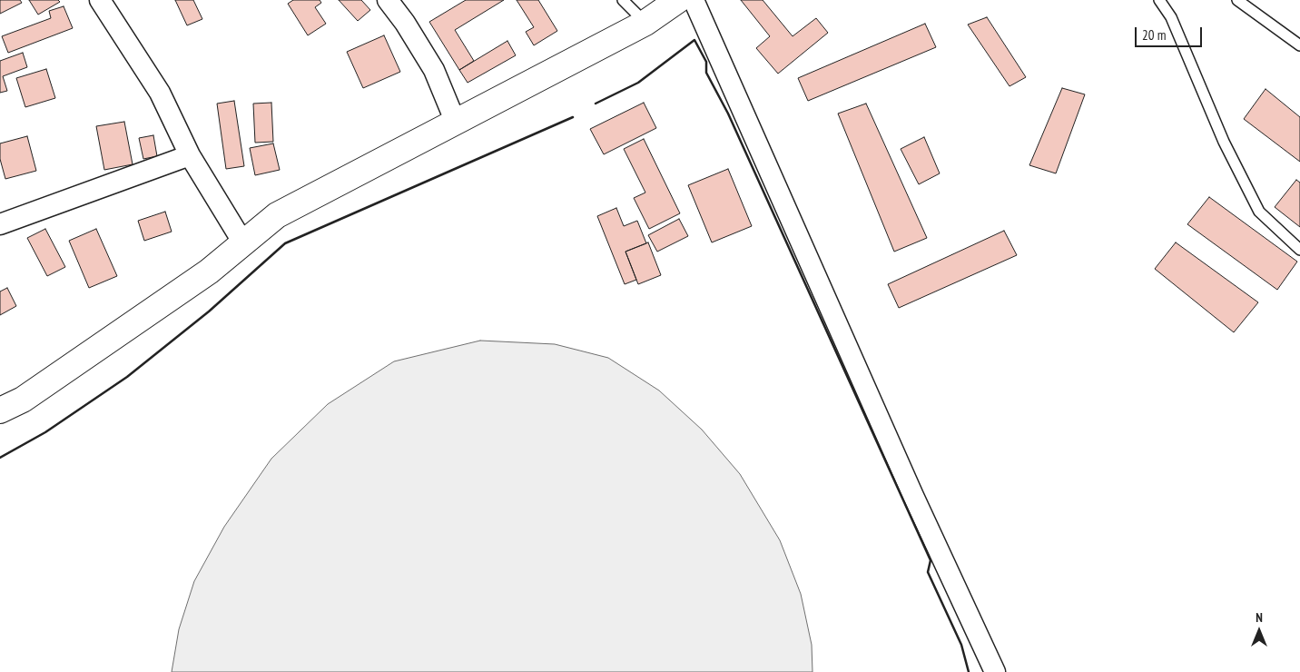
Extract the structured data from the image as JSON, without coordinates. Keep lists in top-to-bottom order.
{
  "scale_bar": "20 m",
  "north": "top"
}
